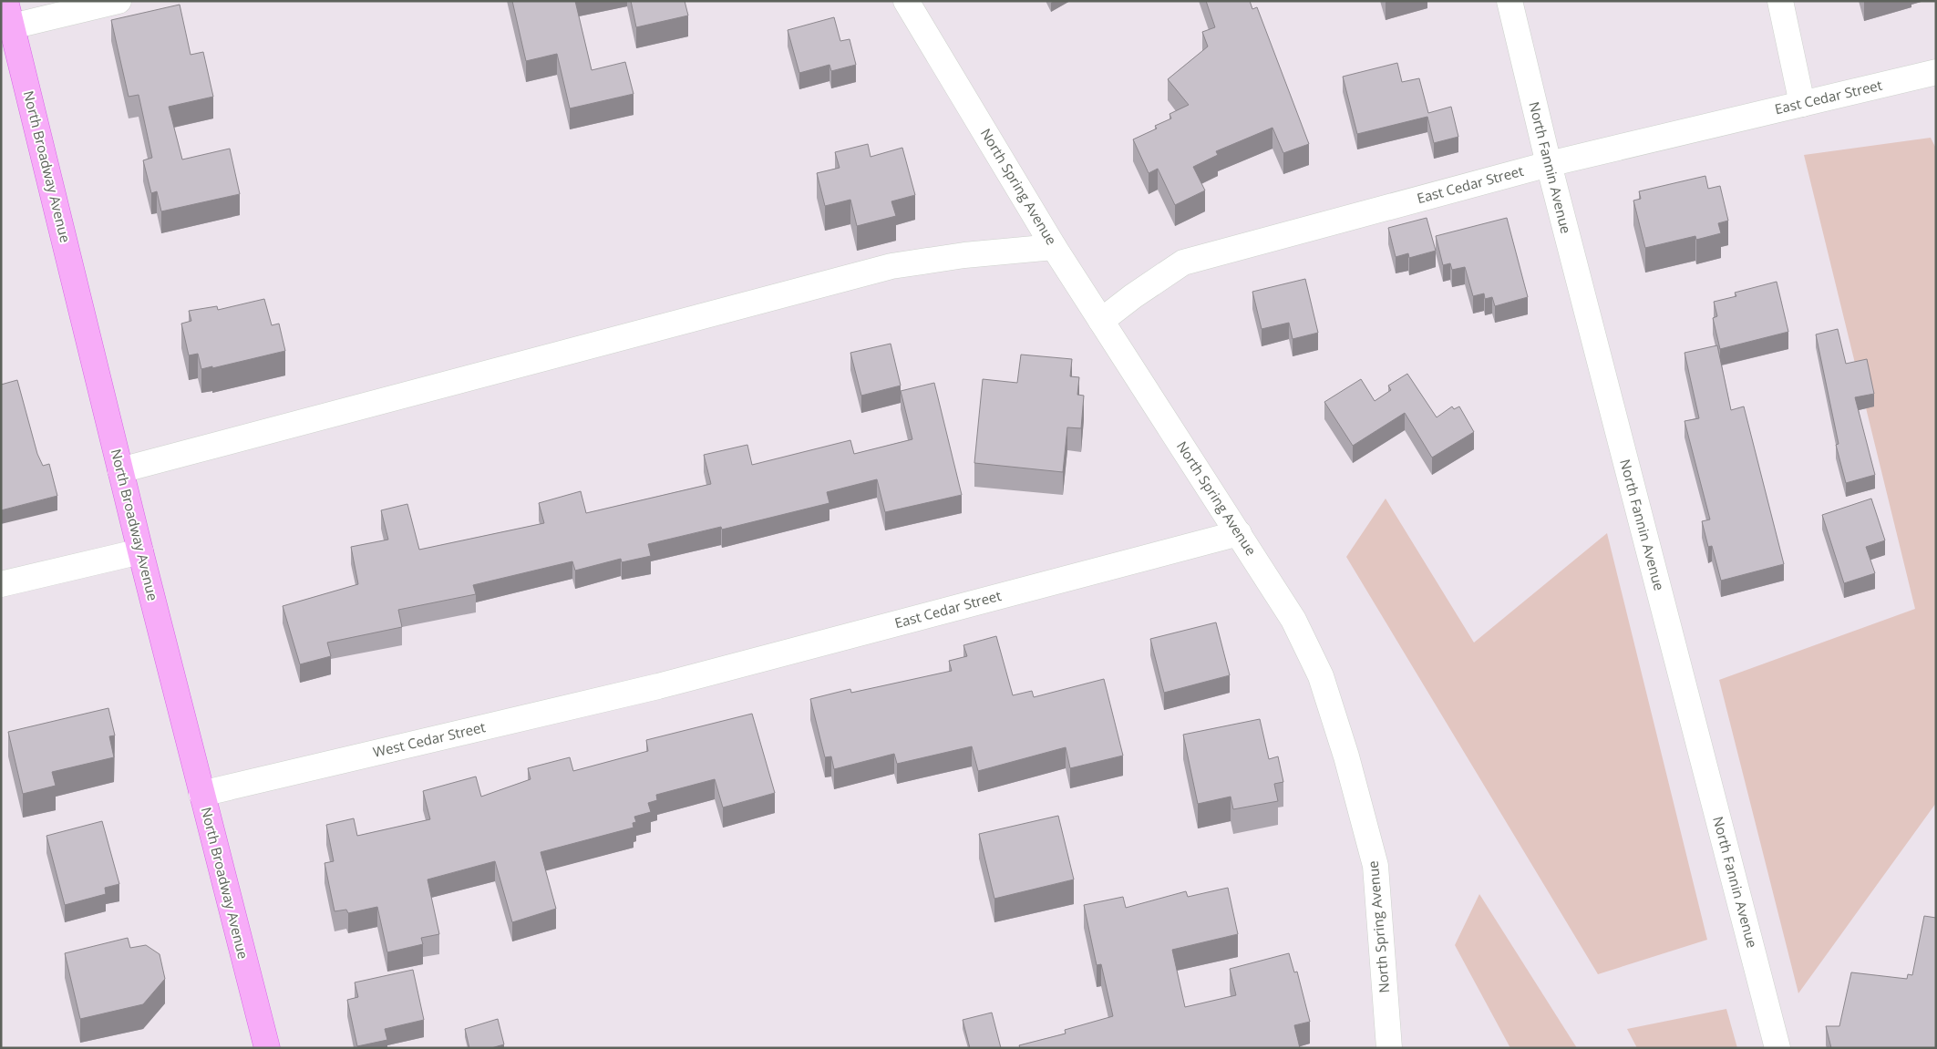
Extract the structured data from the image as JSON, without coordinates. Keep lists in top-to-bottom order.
{
  "streets": {
    "main road": ["North Broadway Avenue"],
    "street": [
      "East Cedar Street",
      "North Fannin Avenue",
      "North Spring Avenue",
      "West Cedar Street"
    ]
  },
  "crossings": [
    ["East Cedar Street", "North Fannin Avenue"],
    ["East Cedar Street", "North Spring Avenue"],
    ["East Cedar Street", "West Cedar Street"],
    ["North Broadway Avenue", "West Cedar Street"]
  ]
}
